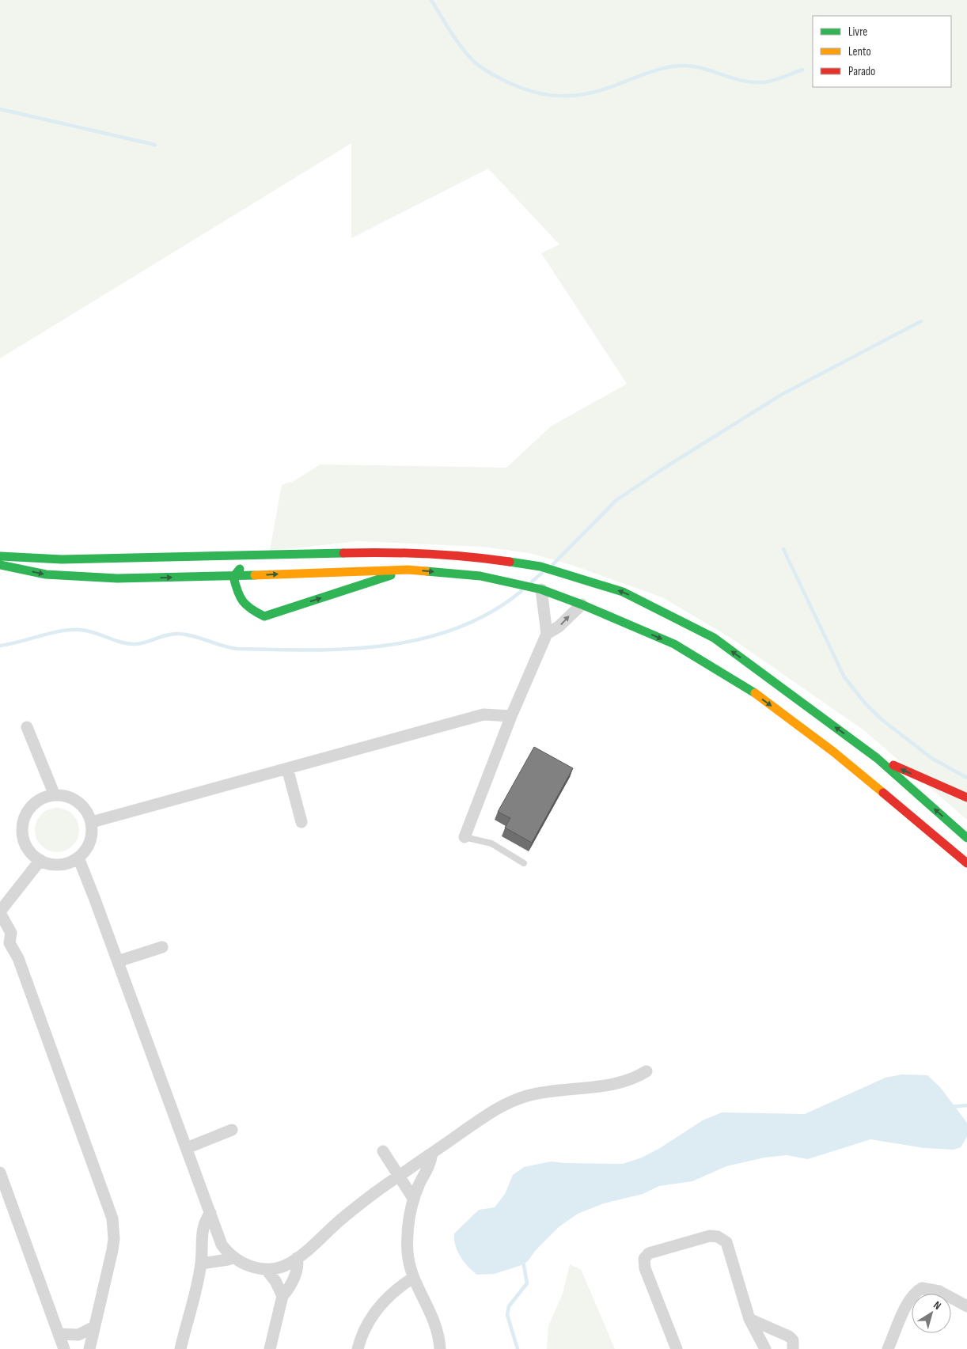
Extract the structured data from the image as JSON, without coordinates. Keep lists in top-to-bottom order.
{
  "legend": ["Livre", "Lento", "Parado"],
  "north": "top right"
}
